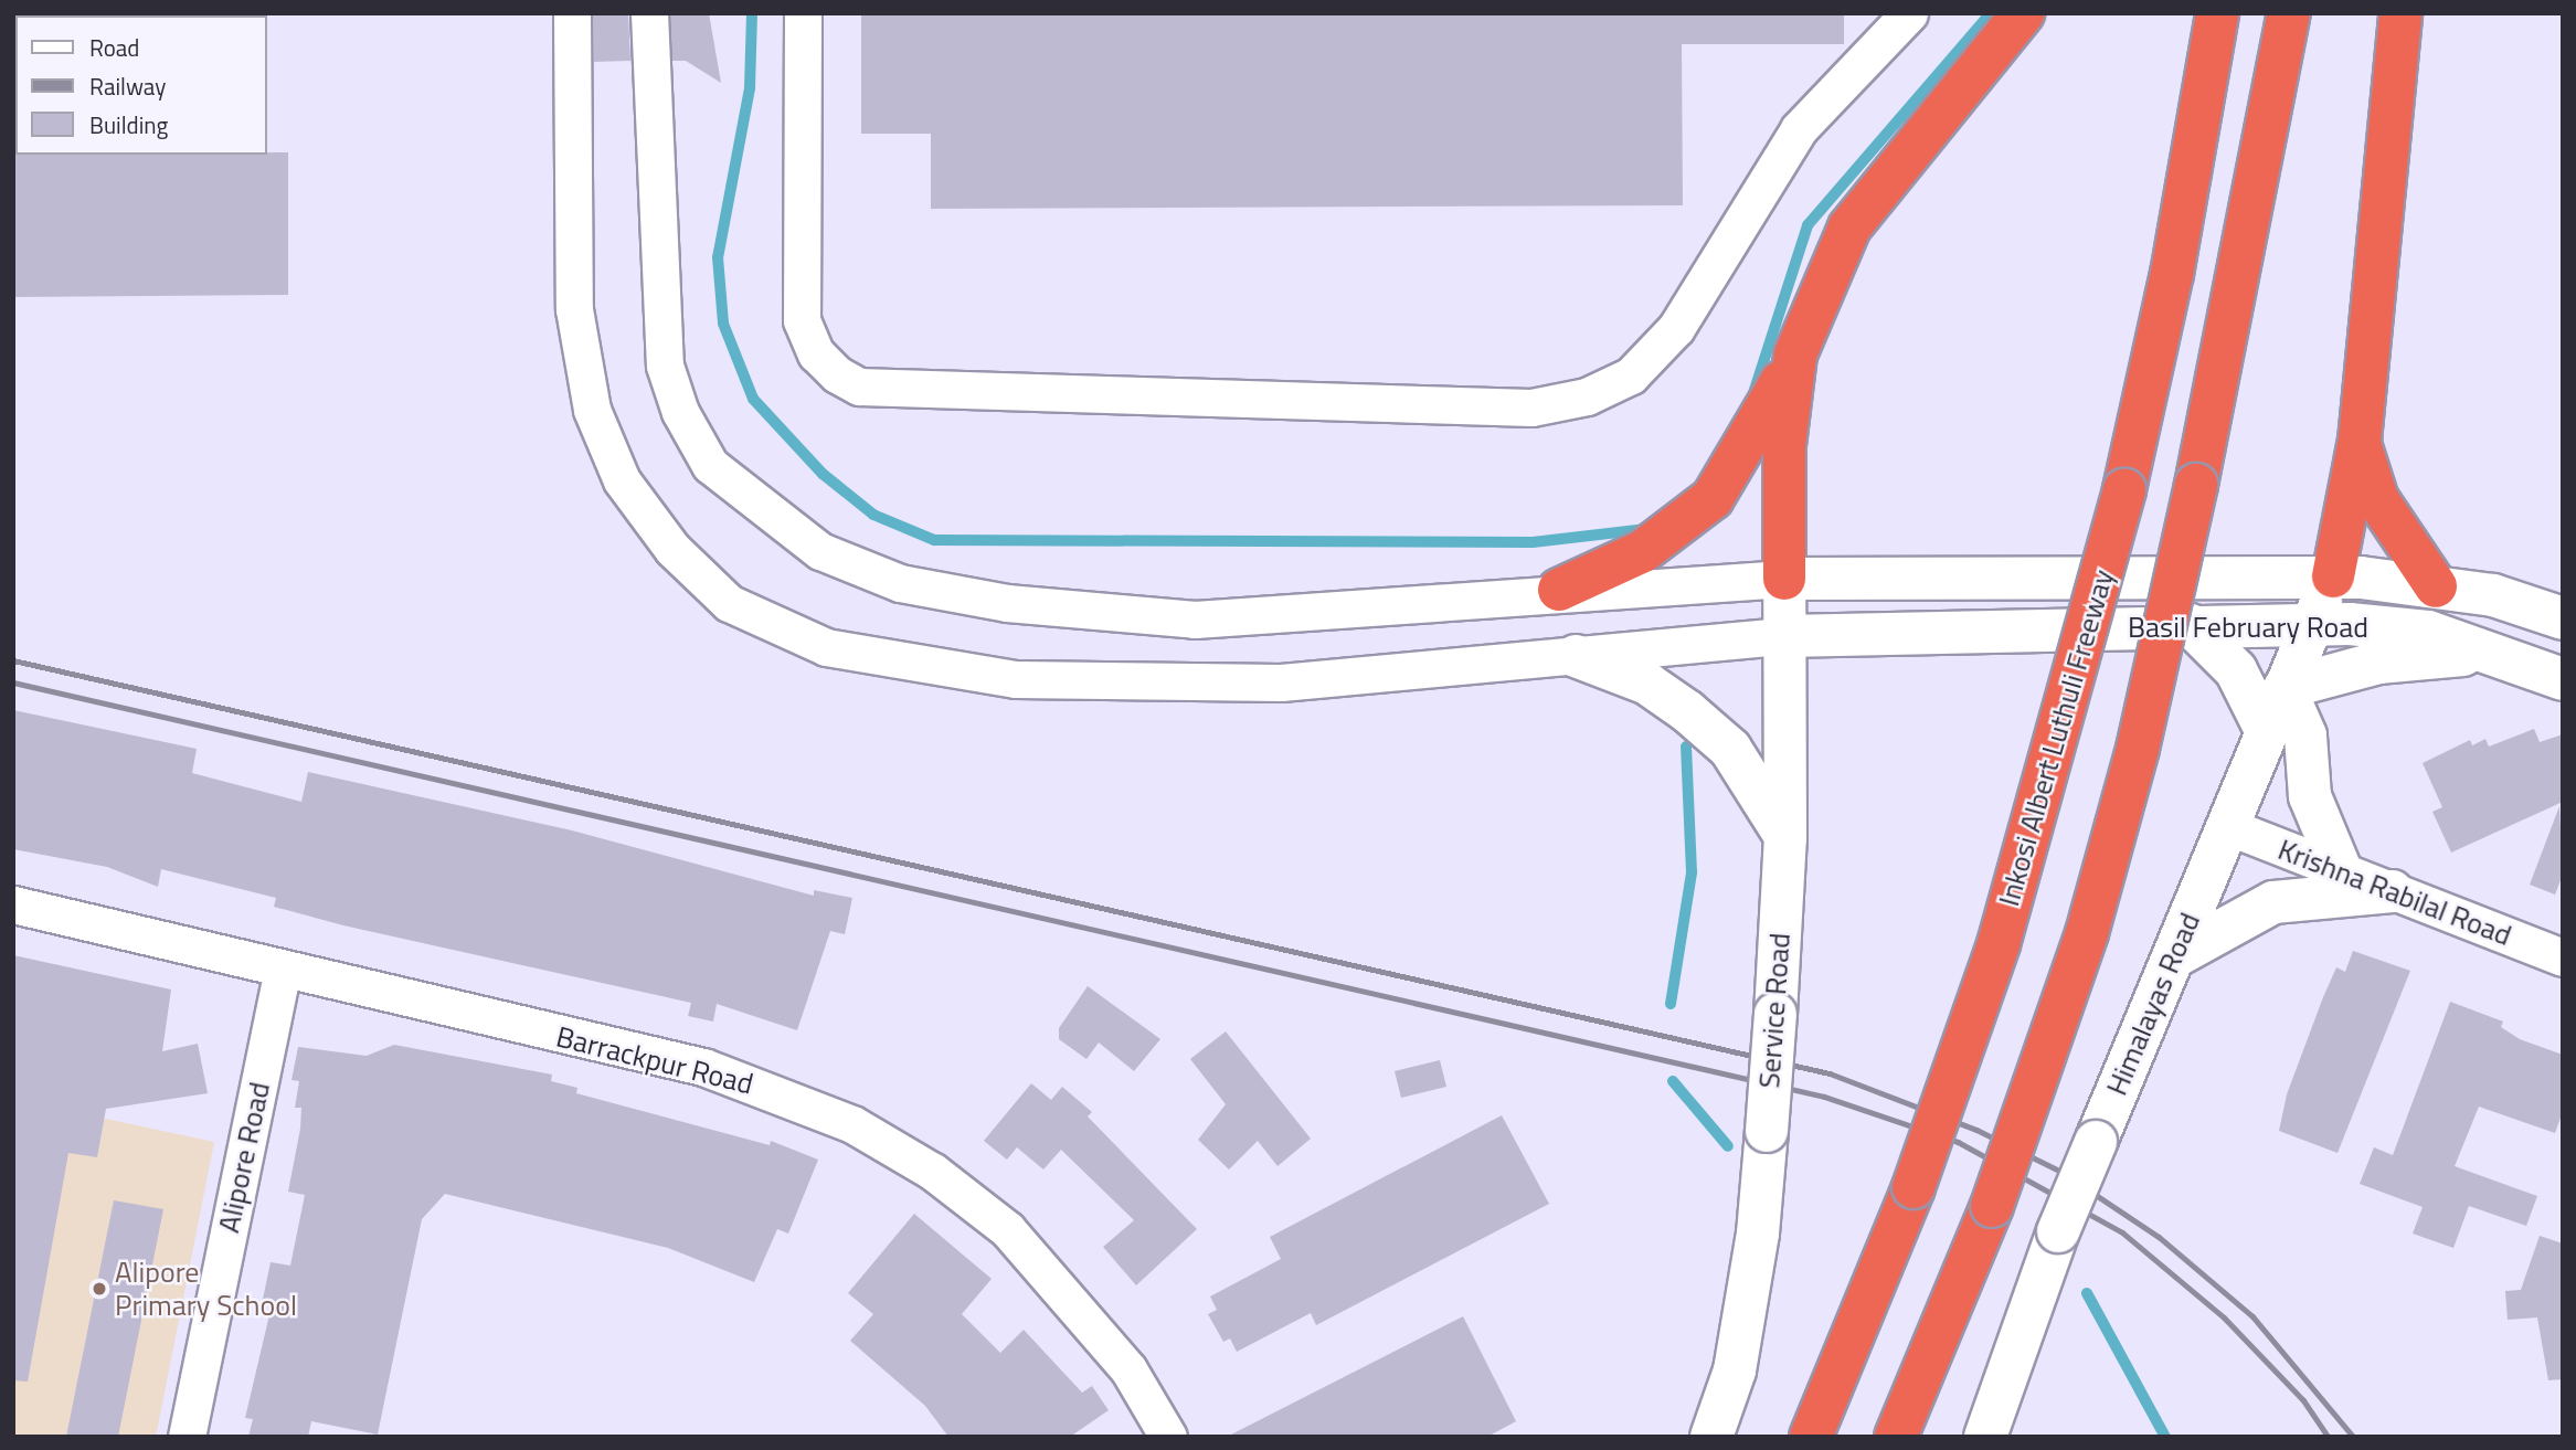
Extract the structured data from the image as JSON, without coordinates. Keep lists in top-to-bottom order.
{
  "streets": {
    "highway": ["Inkosi Albert Luthuli Freeway"],
    "street": [
      "Basil February Road",
      "Krishna Rabilal Road",
      "Himalayas Road",
      "Service Road",
      "Barrackpur Road",
      "Alipore Road"
    ]
  },
  "crossings": [
    ["Basil February Road", "Himalayas Road"],
    ["Basil February Road", "Service Road"],
    ["Krishna Rabilal Road", "Himalayas Road"],
    ["Barrackpur Road", "Alipore Road"]
  ],
  "places": ["Alipore Primary School"],
  "legend": ["Road", "Railway", "Building"]
}
